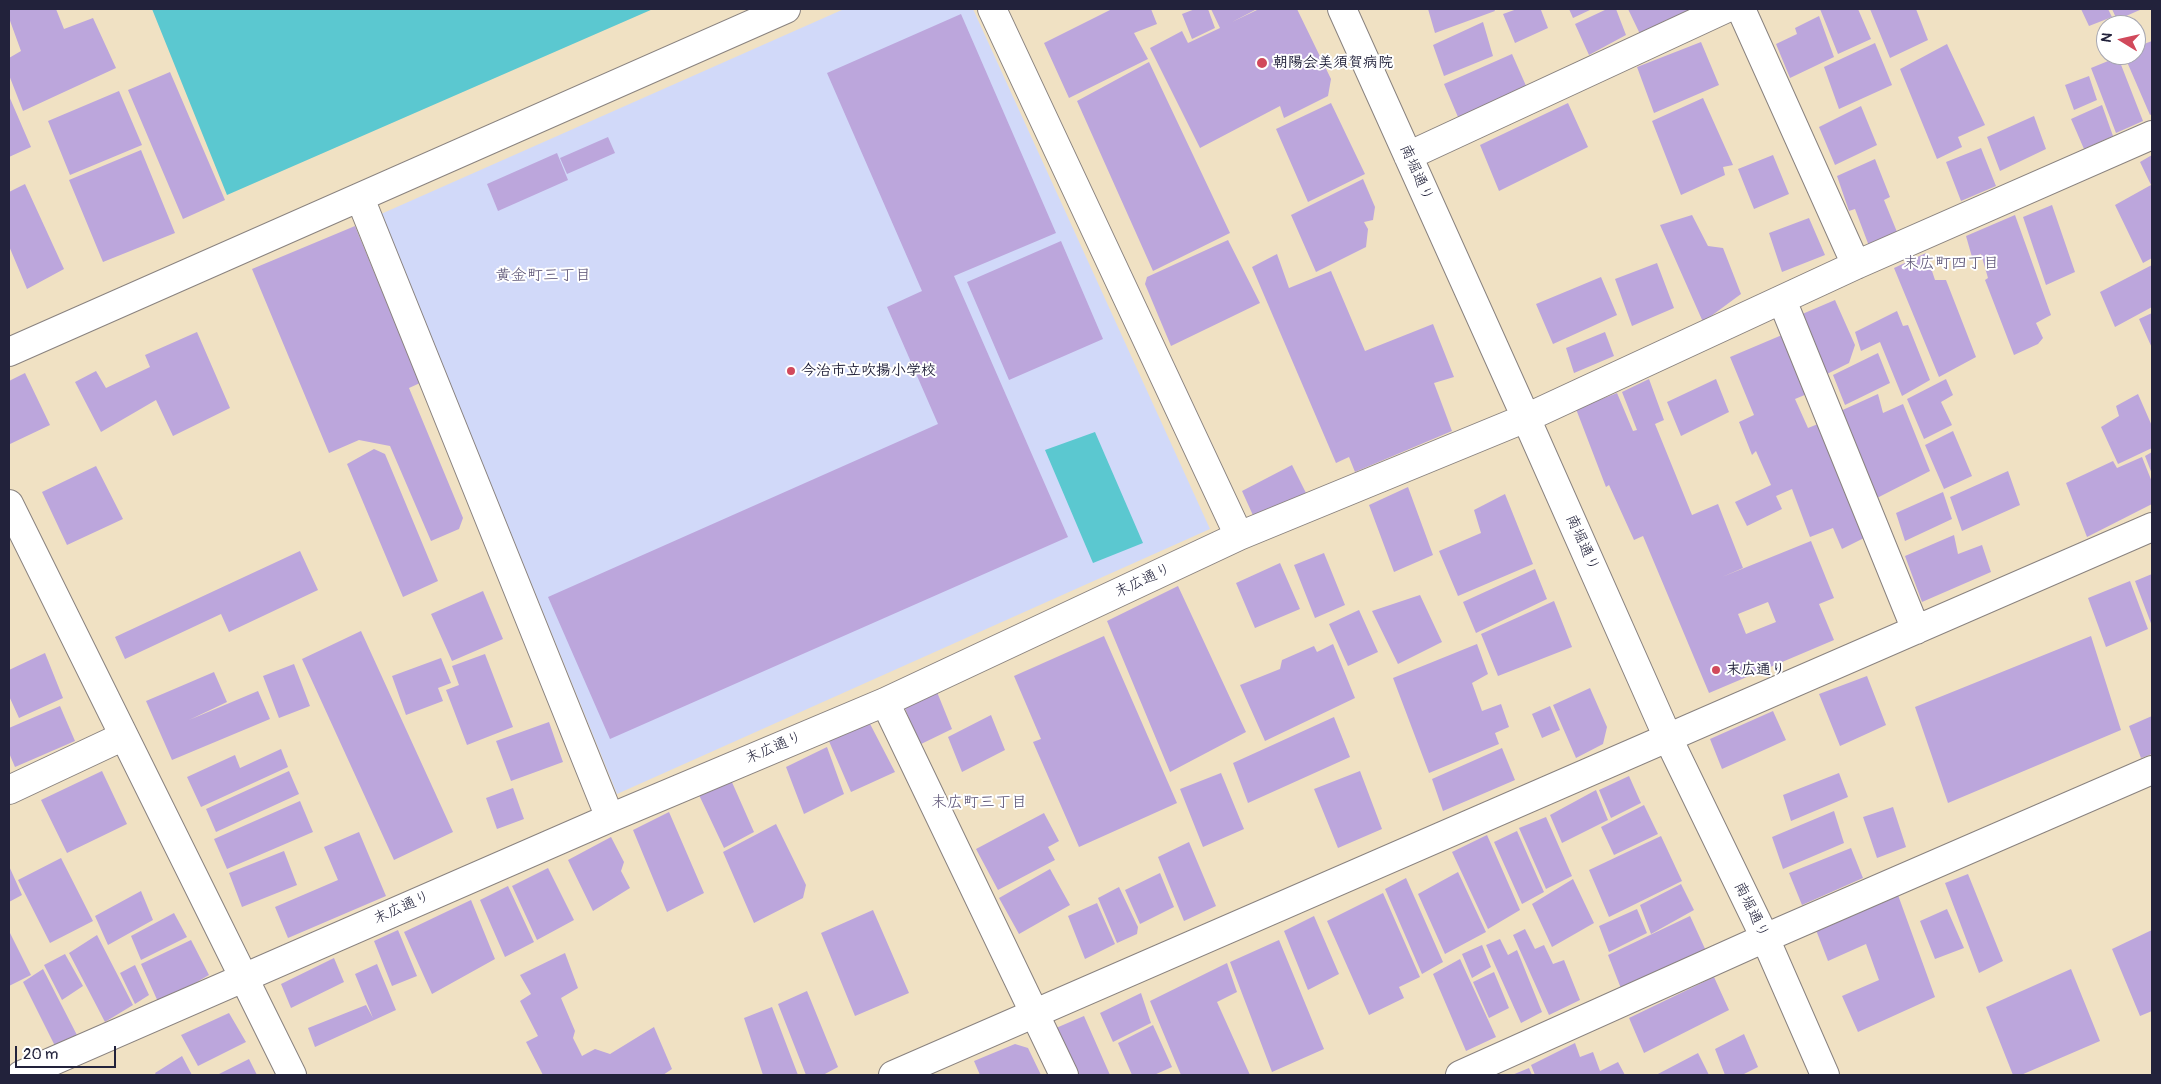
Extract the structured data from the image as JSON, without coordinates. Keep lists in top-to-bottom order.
{
  "streets": {
    "street": ["南堀通り", "末広通り"]
  },
  "crossings": [
    ["南堀通り", "末広通り"]
  ],
  "districts": ["末広町四丁目", "黄金町三丁目", "末広町三丁目"],
  "places": ["朝陽会美須賀病院", "今治市立吹揚小学校", "末広通り"],
  "scale_bar": "20 m",
  "north": "left"
}
